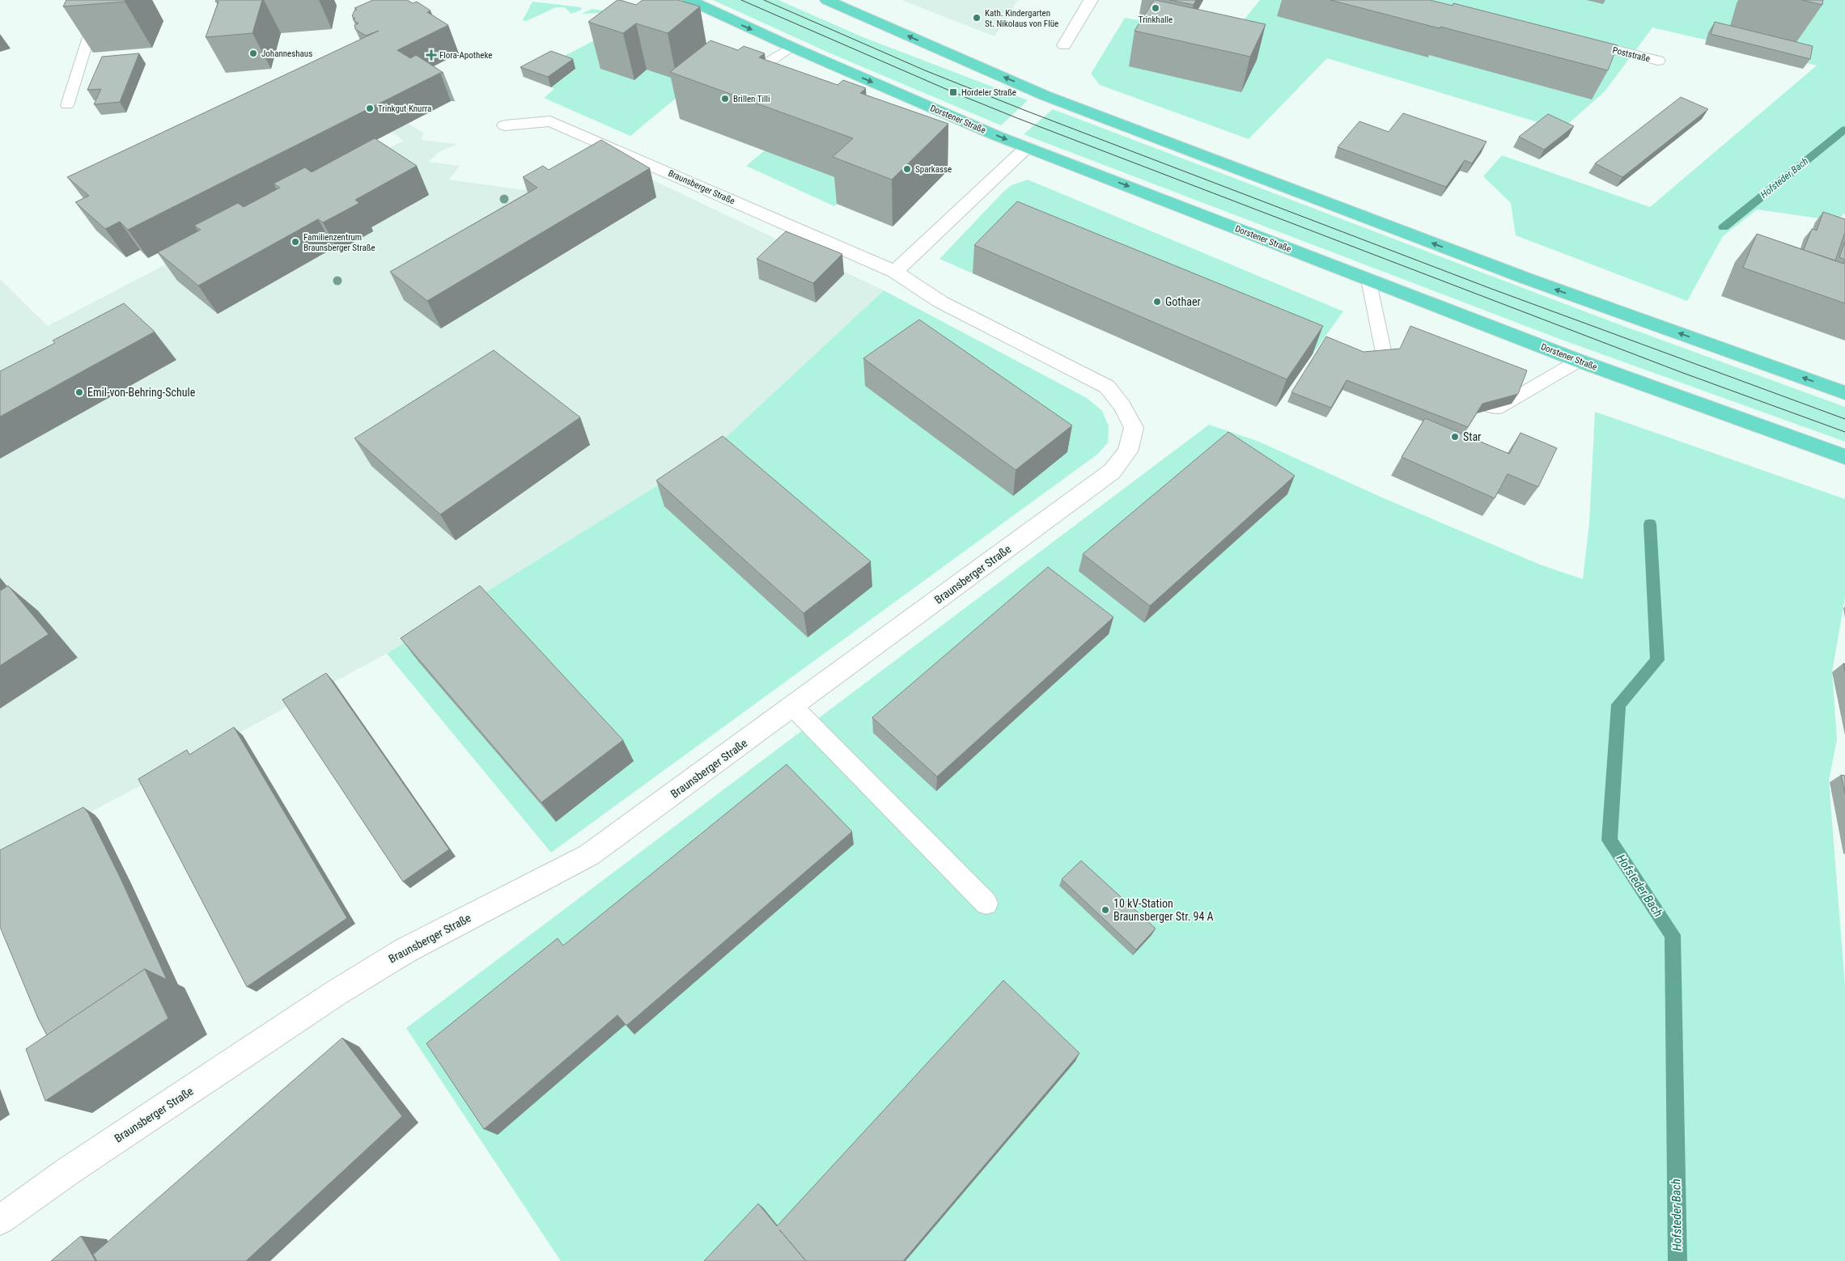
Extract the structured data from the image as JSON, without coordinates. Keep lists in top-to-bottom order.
{
  "streets": {
    "main road": ["Dorstener Straße"],
    "street": ["Poststraße", "Braunsberger Straße"]
  },
  "water": ["Hofsteder Bach"],
  "places": {
    "other": [
      "Trinkhalle",
      "Kath. Kindergarten St. Nikolaus von Flüe",
      "Johanneshaus",
      "Brillen Tilli",
      "Trinkgut Knurra",
      "Sparkasse",
      "Familienzentrum Braunsberger Straße",
      "Gothaer",
      "Emil-von-Behring-Schule",
      "Star",
      "10 kV-Station Braunsberger Str. 94 A"
    ],
    "health": ["Flora-Apotheke"],
    "transit": ["Hordeler Straße"]
  }
}
